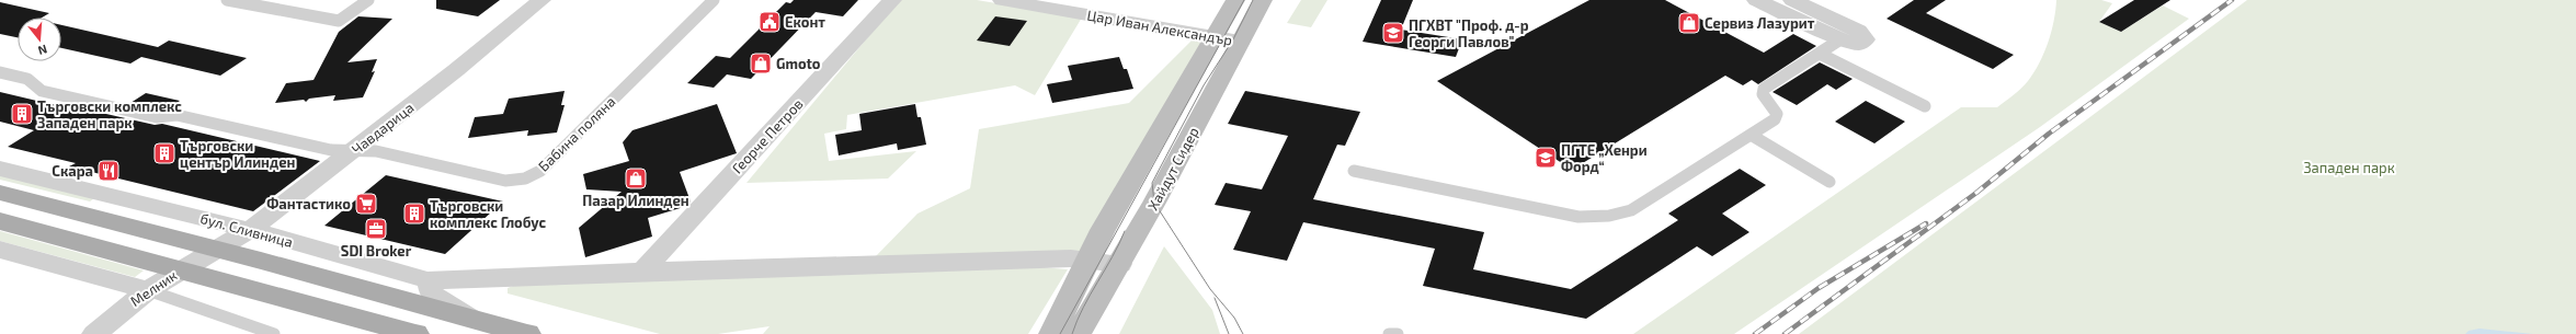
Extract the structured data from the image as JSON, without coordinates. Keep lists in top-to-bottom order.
{
  "streets": {
    "main road": ["бул. Сливница"],
    "street": [
      "Цар Иван Александър",
      "Чавдарица",
      "Георче Петров",
      "Хайдут Сидер",
      "Мелник"
    ],
    "lane": ["Бабина поляна"]
  },
  "crossings": [
    ["Цар Иван Александър", "Хайдут Сидер"],
    ["Чавдарица", "Бабина поляна"],
    ["Чавдарица", "бул. Сливница"],
    ["Чавдарица", "Мелник"],
    ["бул. Сливница", "Мелник"]
  ],
  "parks": ["Западен парк"],
  "places": {
    "public building": ["Еконт"],
    "shop": ["Сервиз Лазурит", "Gmoto", "Пазар Илинден"],
    "school or university": ["ПГХВТ \"Проф. д-р Георги Павлов\"", "ПГТЕ „Хенри Форд“"],
    "building": ["Търговски комплекс Западен парк", "Търговски център Илинден", "Търговски комплекс Глобус"],
    "restaurant": ["Скара"],
    "supermarket": ["Фантастико"],
    "office": ["SDI Broker"]
  },
  "north": "bottom"
}
